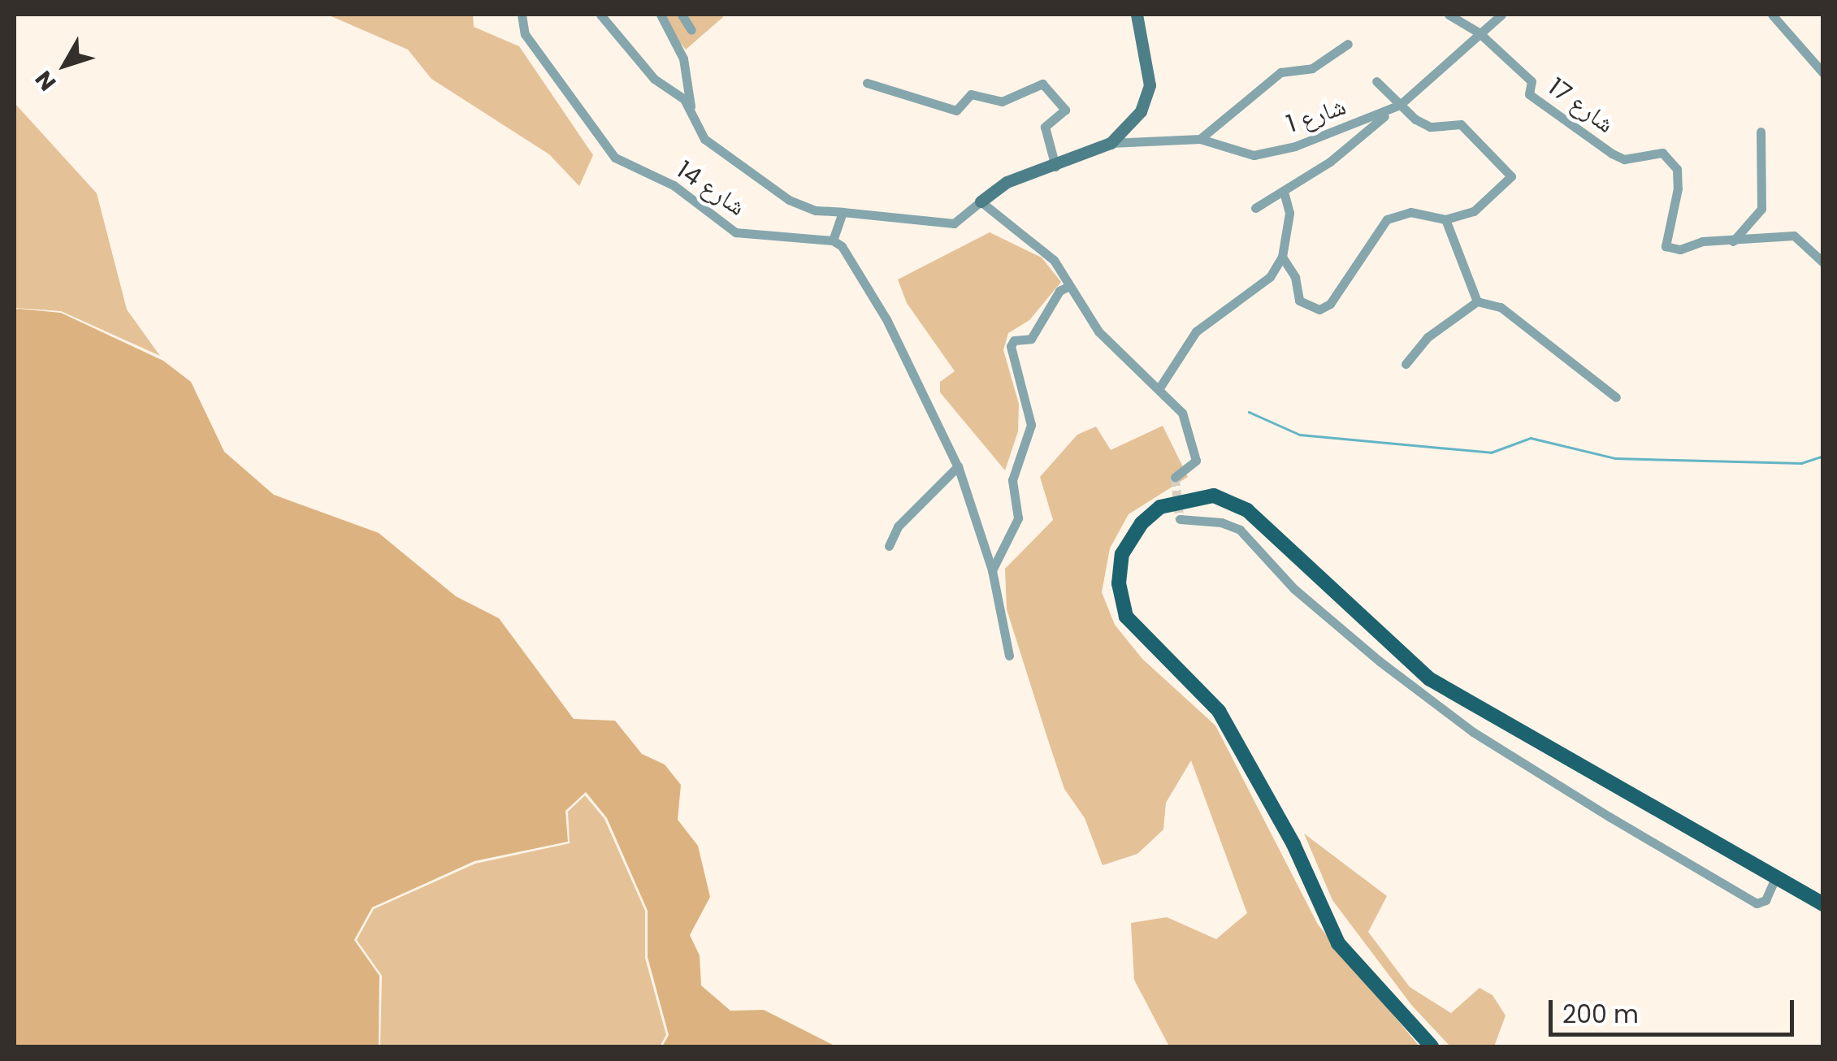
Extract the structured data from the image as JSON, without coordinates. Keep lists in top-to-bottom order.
{
  "streets": {
    "street": ["شارع 17", "شارع 1", "شارع 14"]
  },
  "crossings": [
    ["شارع 17", "شارع 1"]
  ],
  "scale_bar": "200 m",
  "north": "bottom left"
}
